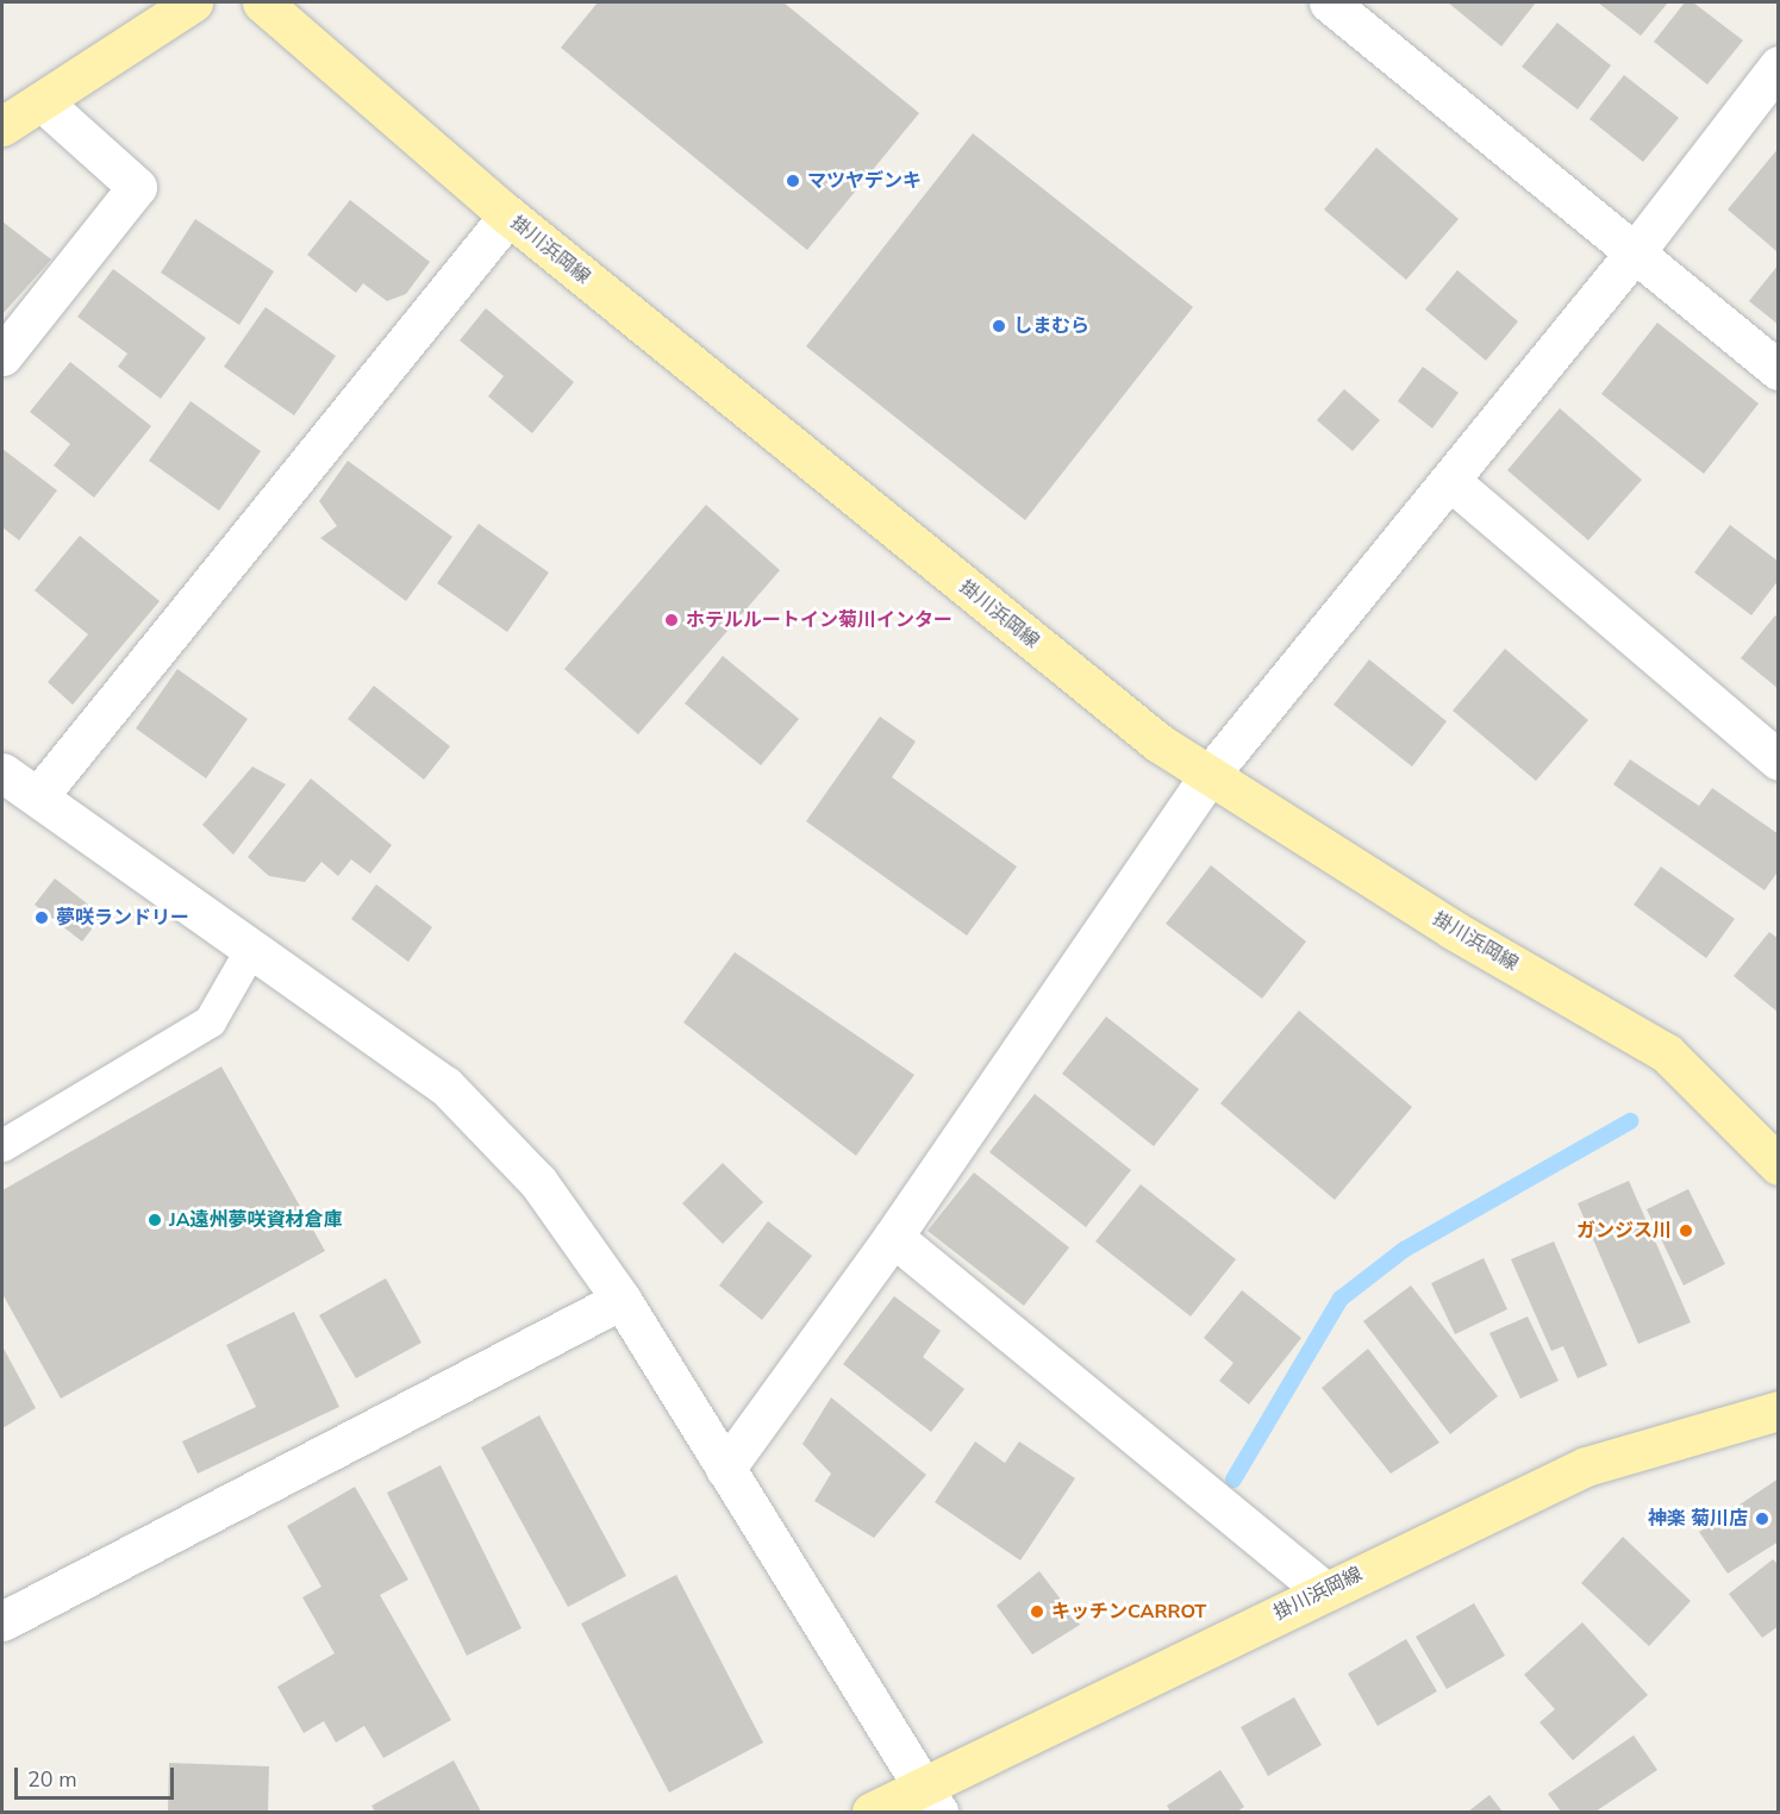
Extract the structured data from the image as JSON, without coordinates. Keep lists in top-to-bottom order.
{
  "streets": {
    "main road": ["掛川浜岡線"]
  },
  "places": [
    "マツヤデンキ",
    "しまむら",
    "ホテルルートイン菊川インター",
    "夢咲ランドリー",
    "JA遠州夢咲資材倉庫",
    "ガンジス川",
    "神楽 菊川店",
    "キッチンCARROT"
  ],
  "scale_bar": "20 m"
}
